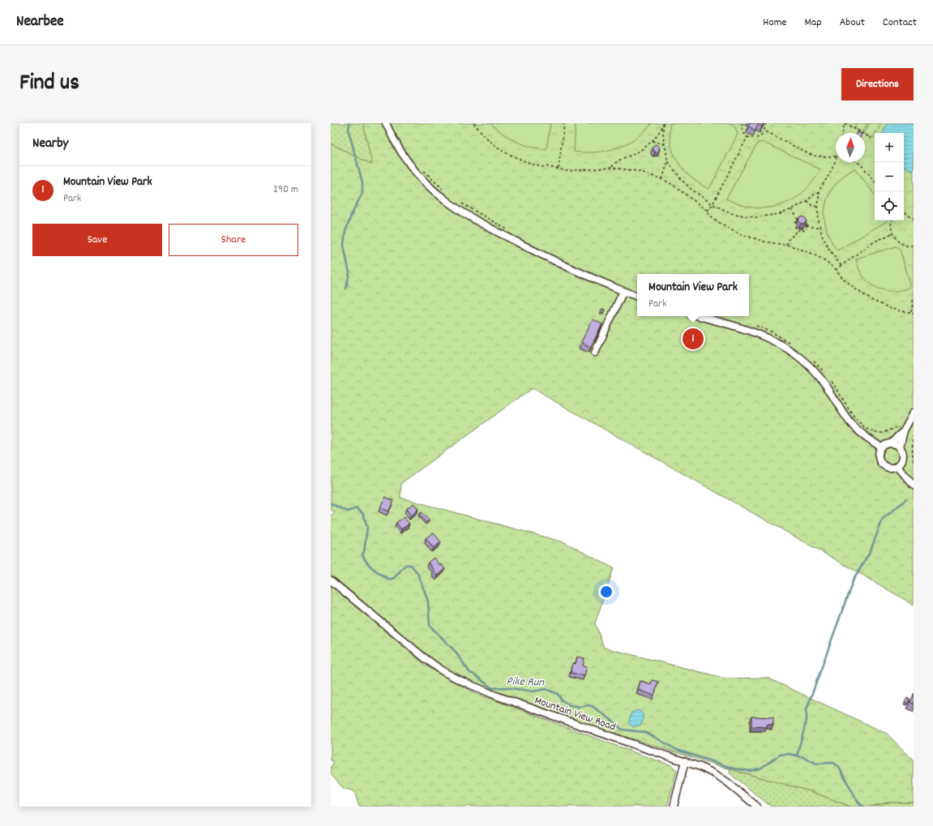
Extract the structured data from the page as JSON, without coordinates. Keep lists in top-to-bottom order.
{
  "streets": {
    "street": ["Mountain View Road"]
  },
  "water": ["Pike Run"],
  "north": "top",
  "page": {
    "header": "Nearbee",
    "nav": [
      "Home",
      "Map",
      "About",
      "Contact"
    ],
    "title": "Find us",
    "buttons": [
      "Directions",
      ["Save", "Share"]
    ],
    "heading": "Nearby",
    "map_buttons": ["+", "−"],
    "list": [
      {
        "mark": "1",
        "name": "Mountain View Park",
        "note": "Park",
        "value": "290 m"
      }
    ],
    "popup": ["Mountain View Park", "Park"],
    "pins": "1"
  }
}
